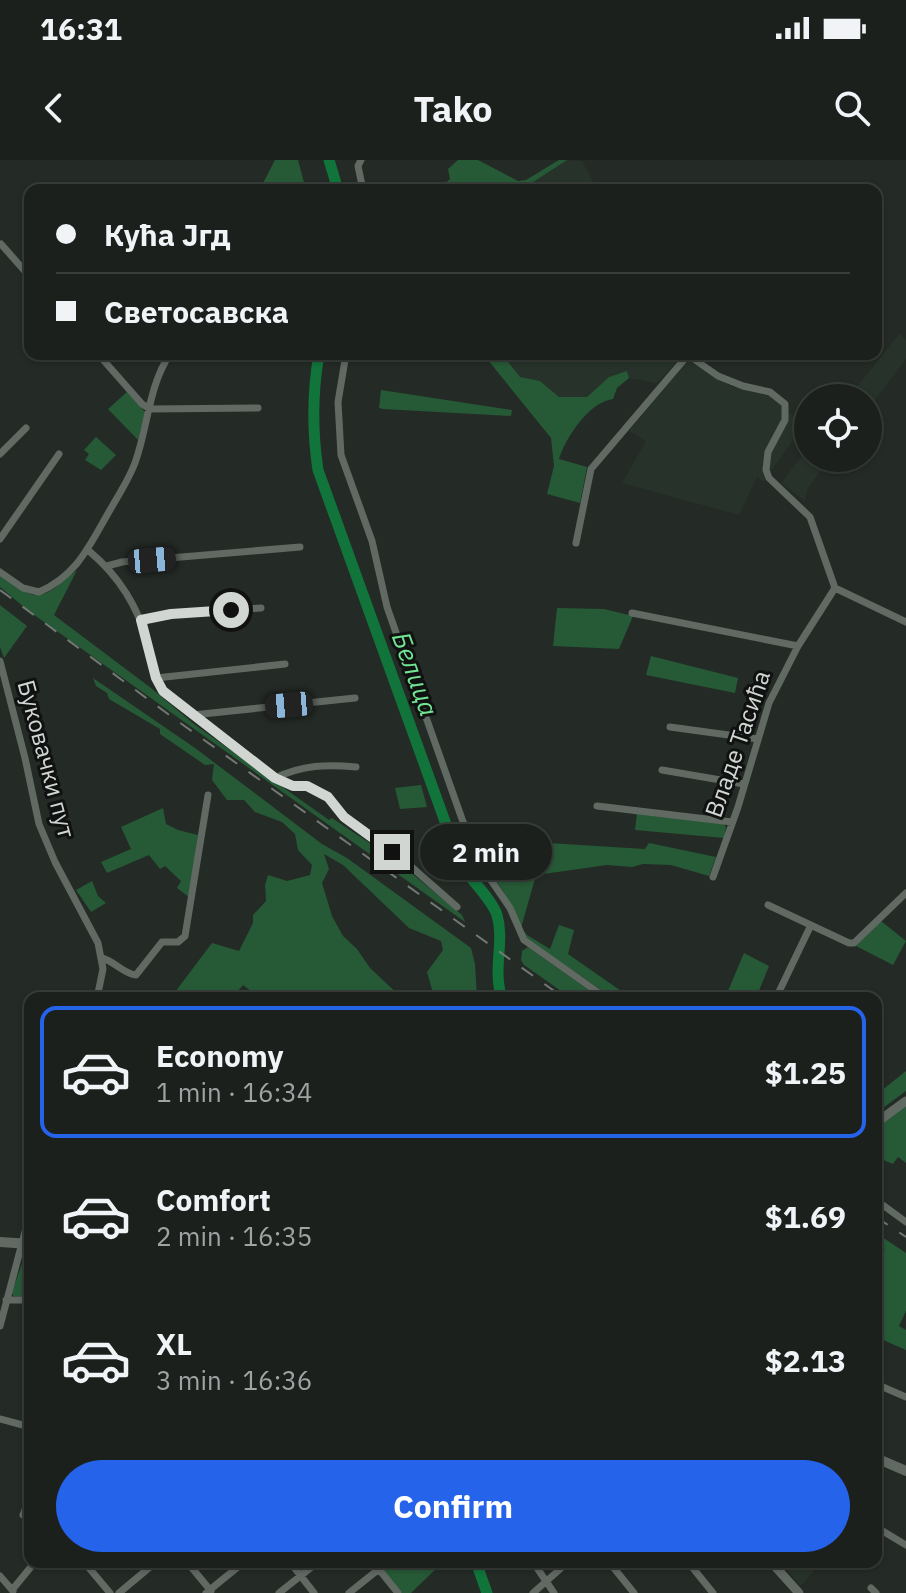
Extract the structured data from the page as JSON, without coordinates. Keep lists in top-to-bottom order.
{
  "streets": {
    "street": ["Владе Тасића", "Буковачки пут"]
  },
  "water": ["Белица"],
  "page": {
    "status": "16:31",
    "header": "Tako",
    "banner": ["Кућа Јгд", "Светосавска"],
    "bubble": "2 min",
    "list": [
      {
        "name": "Economy",
        "note": "1 min · 16:34",
        "value": "$1.25"
      },
      {
        "name": "Comfort",
        "note": "2 min · 16:35",
        "value": "$1.69"
      },
      {
        "name": "XL",
        "note": "3 min · 16:36",
        "value": "$2.13"
      }
    ],
    "buttons": "Confirm"
  }
}
